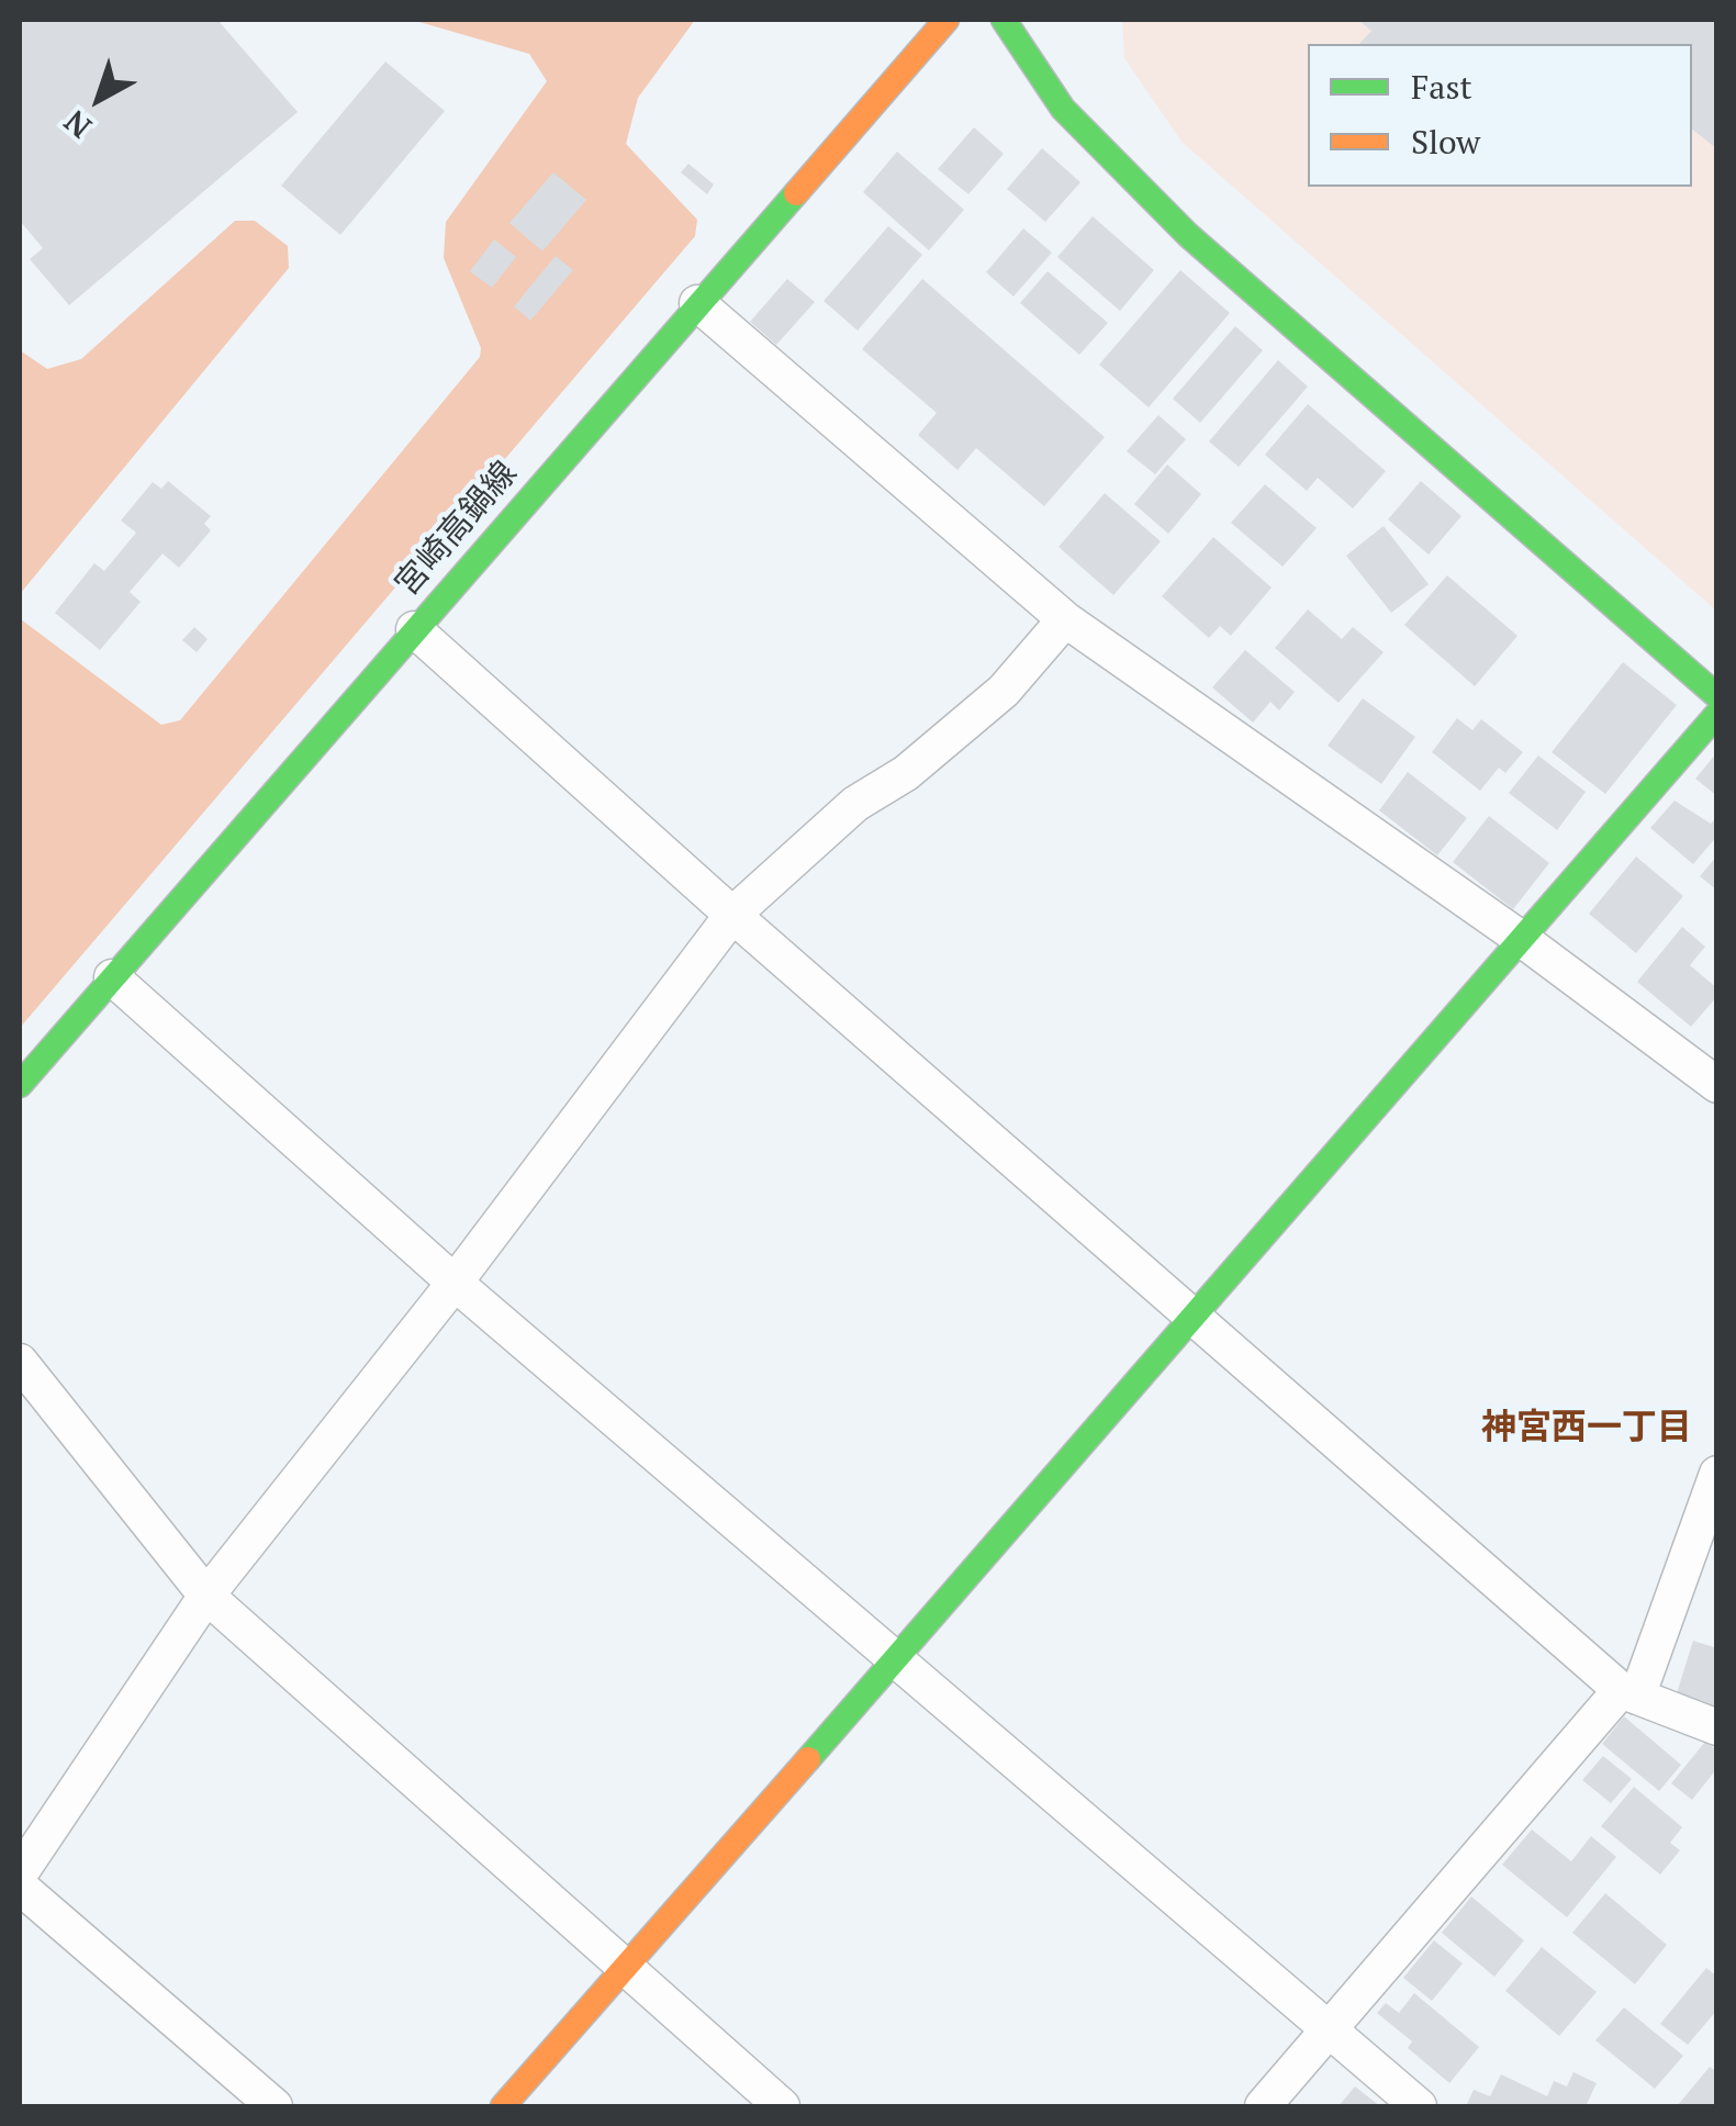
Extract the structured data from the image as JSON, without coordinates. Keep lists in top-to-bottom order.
{
  "streets": {
    "street": ["宮崎高鍋線"]
  },
  "districts": ["神宮西一丁目"],
  "legend": ["Fast", "Slow"],
  "north": "bottom left"
}
